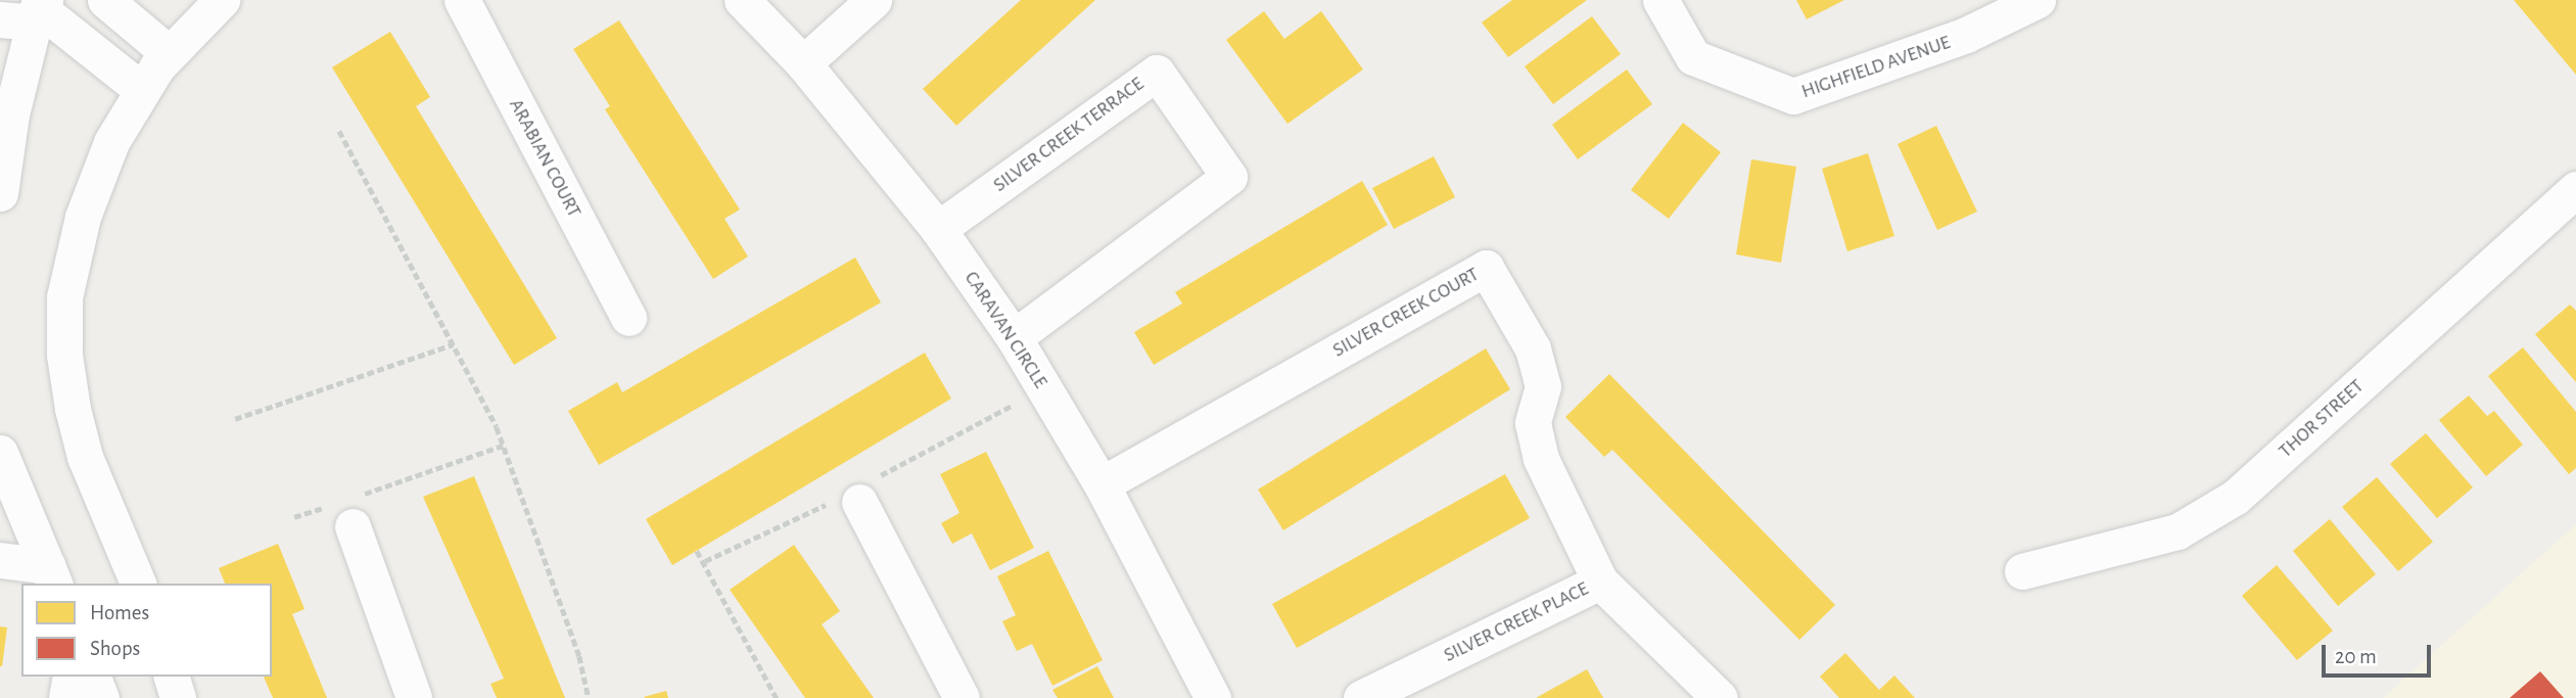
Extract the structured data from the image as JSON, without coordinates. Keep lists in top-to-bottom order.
{
  "streets": {
    "street": [
      "HIGHFIELD AVENUE",
      "SILVER CREEK TERRACE",
      "ARABIAN COURT",
      "SILVER CREEK COURT",
      "CARAVAN CIRCLE",
      "THOR STREET",
      "SILVER CREEK PLACE"
    ]
  },
  "crossings": [
    ["SILVER CREEK TERRACE", "CARAVAN CIRCLE"],
    ["SILVER CREEK COURT", "CARAVAN CIRCLE"],
    ["SILVER CREEK COURT", "SILVER CREEK PLACE"]
  ],
  "legend": ["Homes", "Shops"],
  "scale_bar": "20 m"
}
